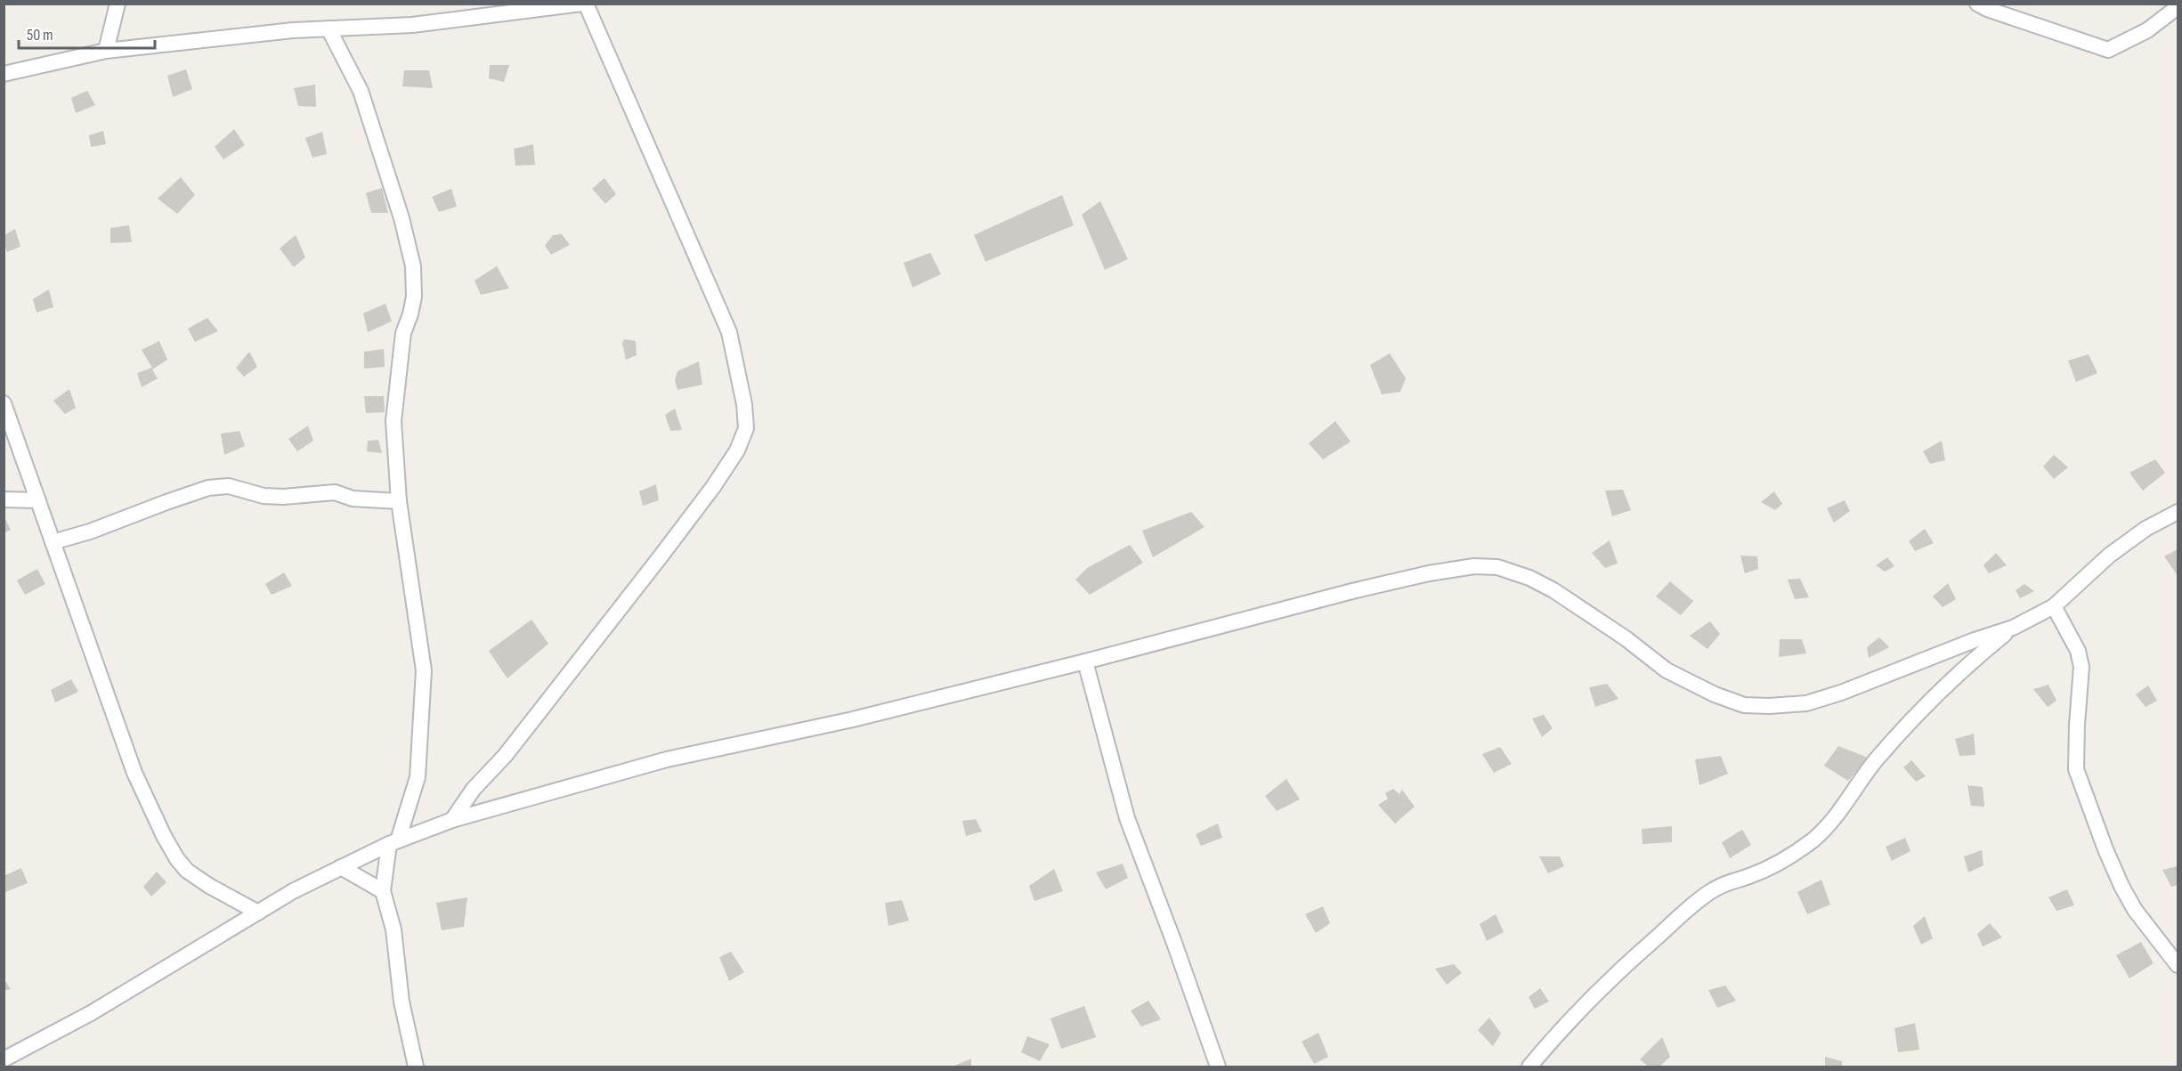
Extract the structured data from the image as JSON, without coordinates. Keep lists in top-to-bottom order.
{
  "scale_bar": "50 m"
}
